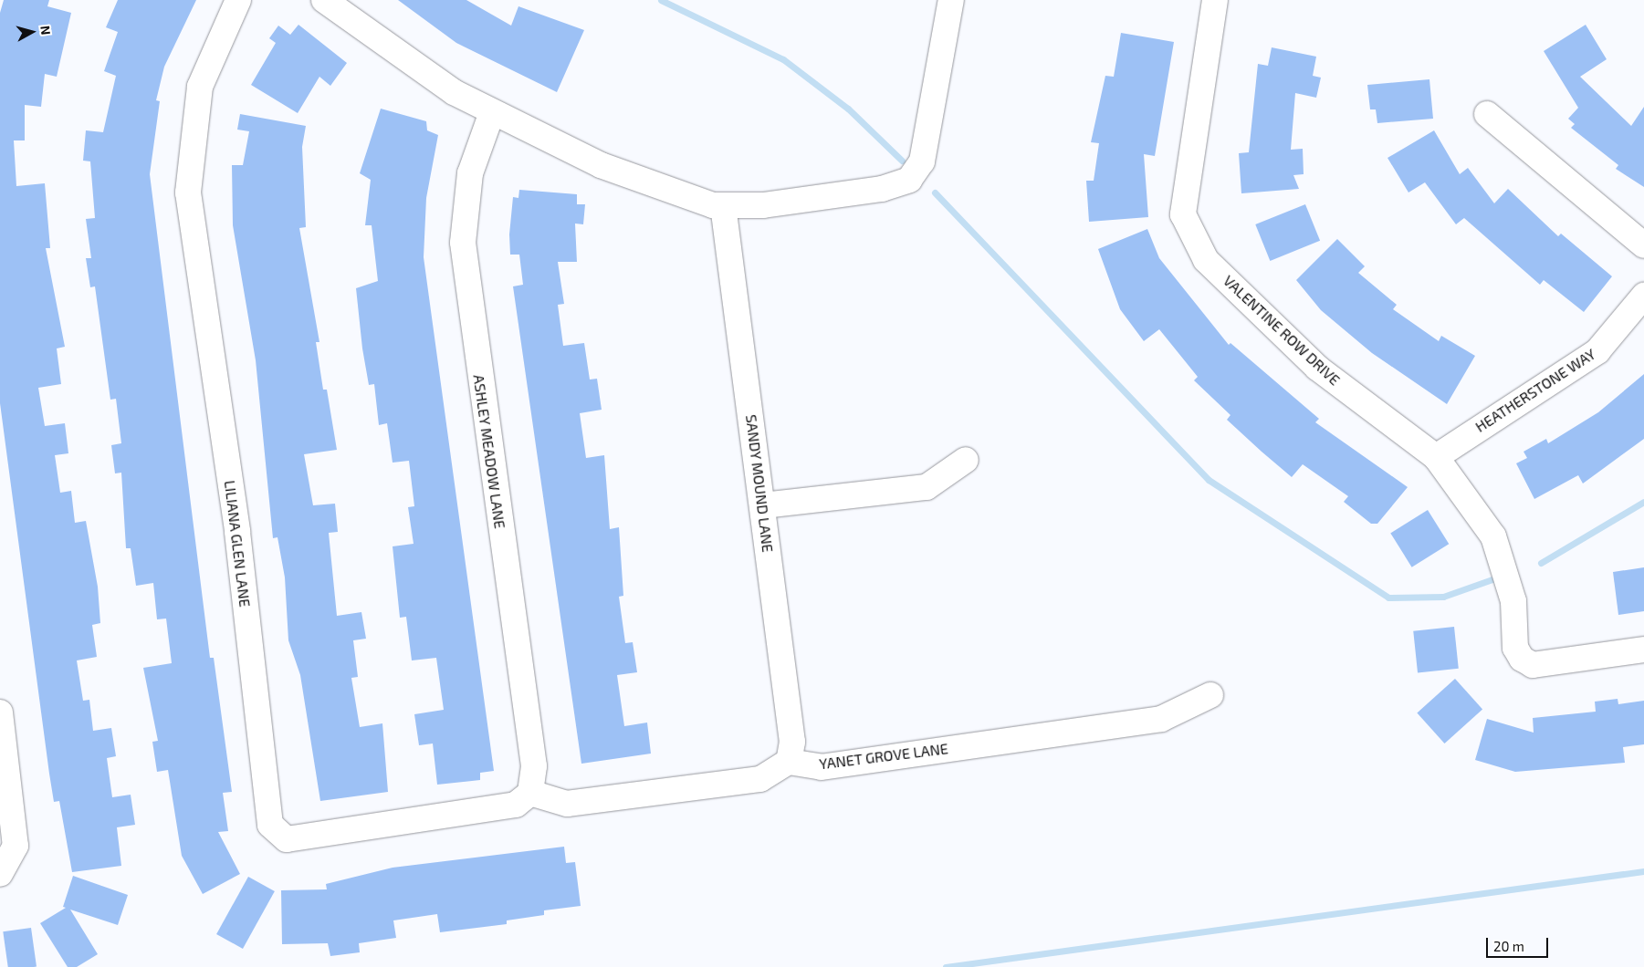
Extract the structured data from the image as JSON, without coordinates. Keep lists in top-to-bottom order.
{
  "streets": {
    "street": [
      "VALENTINE ROW DRIVE",
      "HEATHERSTONE WAY",
      "ASHLEY MEADOW LANE",
      "SANDY MOUND LANE",
      "LILIANA GLEN LANE",
      "YANET GROVE LANE"
    ]
  },
  "crossings": [
    ["VALENTINE ROW DRIVE", "HEATHERSTONE WAY"],
    ["ASHLEY MEADOW LANE", "LILIANA GLEN LANE"],
    ["SANDY MOUND LANE", "YANET GROVE LANE"]
  ],
  "scale_bar": "20 m",
  "north": "right"
}
